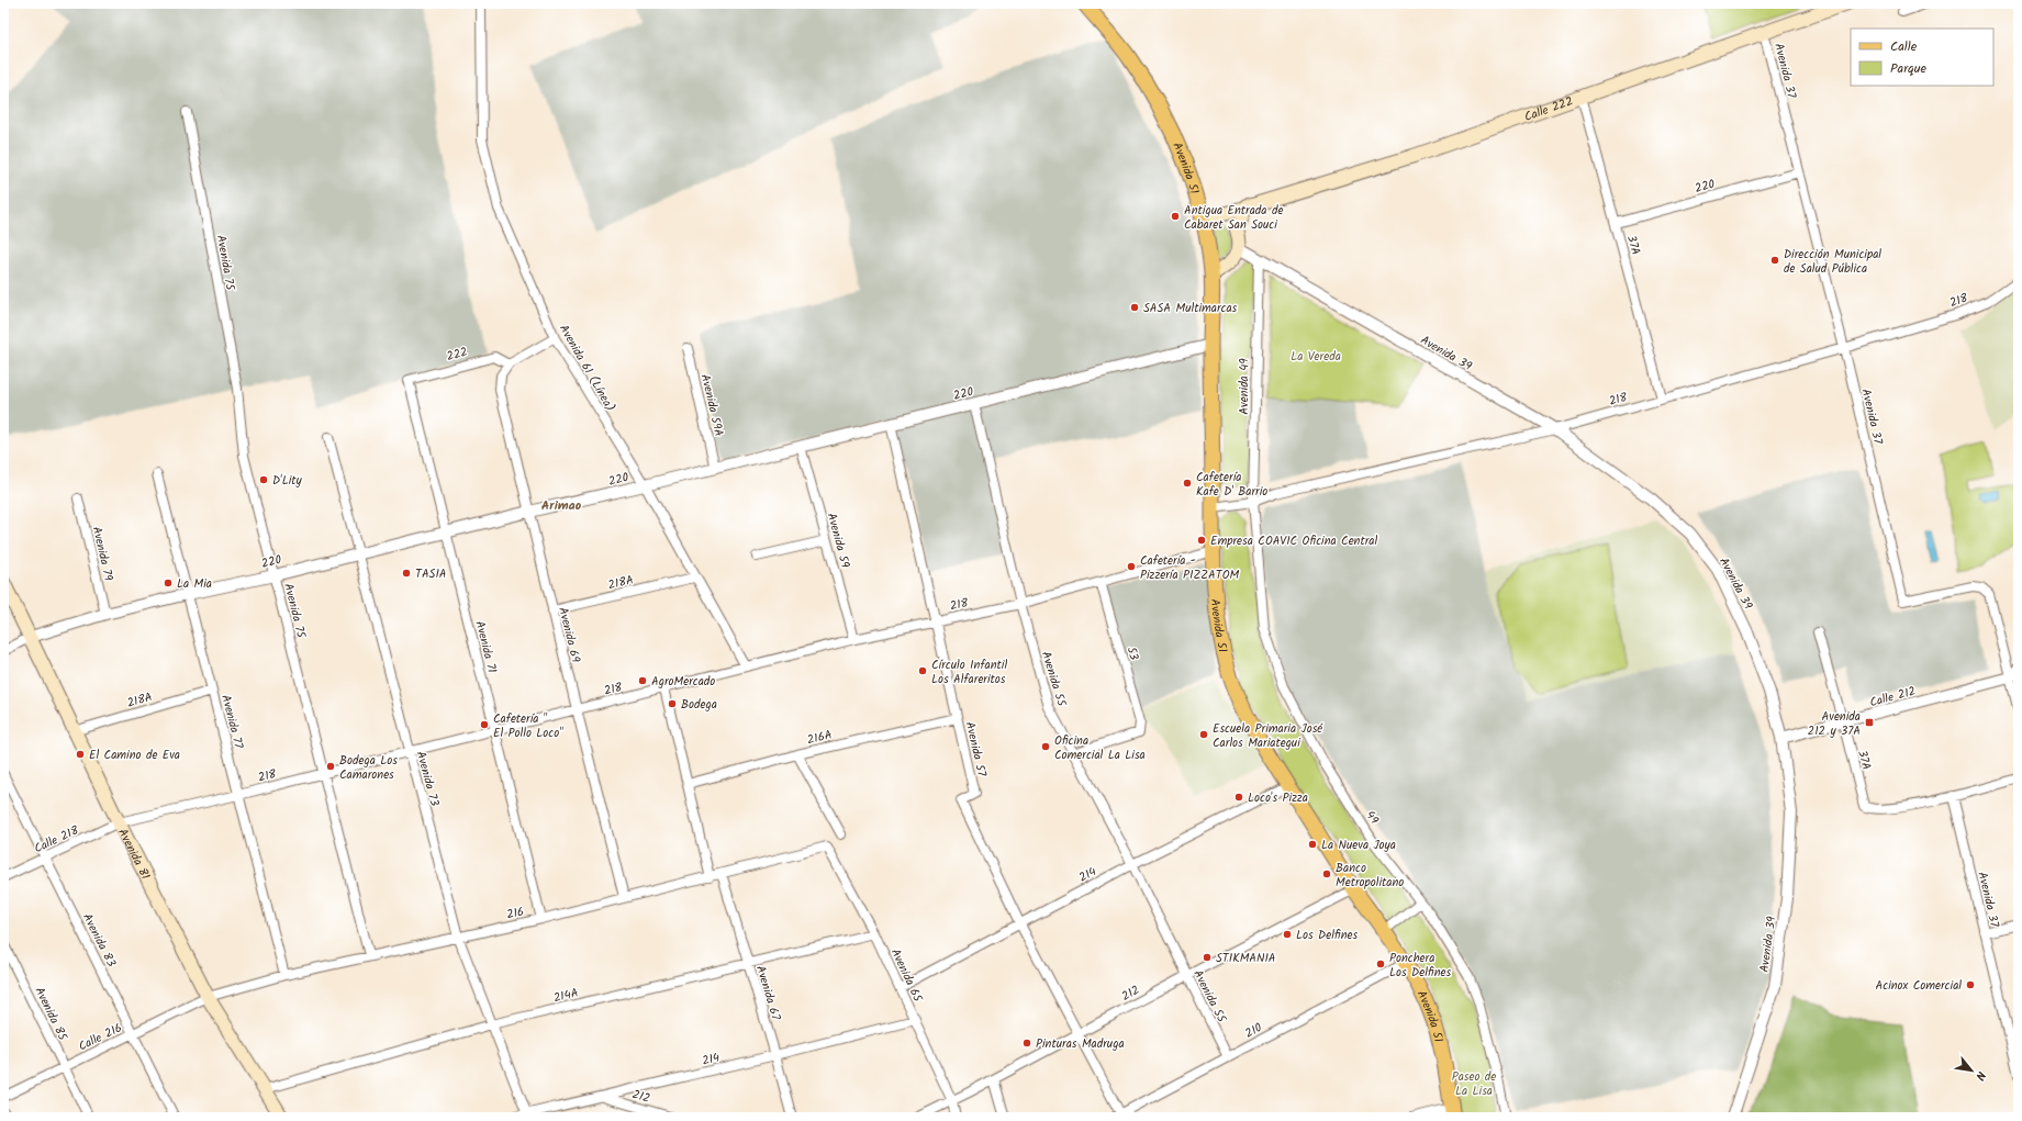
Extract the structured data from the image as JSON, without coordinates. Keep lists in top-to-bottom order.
{
  "streets": {
    "main road": ["Calle 222", "Avenida 51", "Avenida 81"],
    "street": [
      "Avenida 37",
      "220",
      "37A",
      "Avenida 75",
      "218",
      "Avenida 39",
      "222",
      "Avenida 61 (Línea)",
      "Avenida 49",
      "Avenida 59A",
      "Avenida 59",
      "Avenida 79",
      "218A",
      "Avenida 69",
      "Avenida 71",
      "53",
      "Avenida 55",
      "Calle 212",
      "Avenida 77",
      "216A",
      "Avenida 57",
      "Avenida 73",
      "49",
      "Calle 218",
      "214",
      "216",
      "Avenida 83",
      "Avenida 65",
      "Avenida 67",
      "212",
      "214A",
      "Avenida 85",
      "210",
      "Calle 216"
    ]
  },
  "crossings": [
    ["Avenida 37", "Calle 222"],
    ["Avenida 37", "220"],
    ["Avenida 37", "37A"],
    ["Avenida 37", "218"],
    ["Avenida 37", "Calle 212"],
    ["Calle 222", "Avenida 51"],
    ["Calle 222", "37A"],
    ["Avenida 51", "220"],
    ["Avenida 51", "218"],
    ["Avenida 51", "214"],
    ["Avenida 51", "212"],
    ["Avenida 51", "210"],
    ["220", "37A"],
    ["220", "Avenida 75"],
    ["220", "Avenida 61 (Línea)"],
    ["220", "Avenida 59A"],
    ["220", "Avenida 59"],
    ["220", "Avenida 79"],
    ["220", "Avenida 69"],
    ["220", "Avenida 71"],
    ["220", "Avenida 55"],
    ["220", "Avenida 77"],
    ["220", "Avenida 57"],
    ["220", "Avenida 73"],
    ["220", "Avenida 81"],
    ["37A", "218"],
    ["37A", "Calle 212"],
    ["Avenida 75", "218"],
    ["Avenida 75", "216"],
    ["218", "Avenida 39"],
    ["218", "Avenida 61 (Línea)"],
    ["218", "Avenida 49"],
    ["218", "Avenida 59"],
    ["218", "Avenida 69"],
    ["218", "Avenida 71"],
    ["218", "53"],
    ["218", "Avenida 55"],
    ["218", "Avenida 77"],
    ["218", "Avenida 57"],
    ["218", "Avenida 73"],
    ["218", "Calle 218"],
    ["218", "Avenida 81"],
    ["Avenida 39", "Avenida 49"],
    ["Avenida 39", "Calle 212"],
    ["222", "Avenida 69"],
    ["222", "Avenida 71"],
    ["Avenida 61 (Línea)", "218A"],
    ["Avenida 49", "49"],
    ["218A", "Avenida 69"],
    ["218A", "Avenida 77"],
    ["218A", "Avenida 81"],
    ["Avenida 69", "216"],
    ["Avenida 71", "216"],
    ["53", "Avenida 55"],
    ["Avenida 55", "214"],
    ["Avenida 55", "212"],
    ["Avenida 55", "210"],
    ["Avenida 77", "216"],
    ["216A", "Avenida 57"],
    ["Avenida 57", "214"],
    ["Avenida 57", "212"],
    ["Avenida 57", "210"],
    ["Avenida 73", "214"],
    ["Avenida 73", "216"],
    ["Avenida 73", "214A"],
    ["Calle 218", "Avenida 81"],
    ["Calle 218", "Avenida 83"],
    ["Avenida 81", "216"],
    ["Avenida 81", "214A"],
    ["Avenida 81", "Calle 216"],
    ["214", "Avenida 65"],
    ["214", "Avenida 67"],
    ["214", "212"],
    ["216", "Avenida 65"],
    ["216", "Avenida 67"],
    ["216", "Calle 216"],
    ["Avenida 83", "Calle 216"],
    ["Avenida 65", "212"],
    ["Avenida 65", "214A"],
    ["Avenida 67", "214A"],
    ["Avenida 85", "Calle 216"]
  ],
  "districts": ["Arimao"],
  "parks": ["La Vereda", "Paseo de La Lisa"],
  "places": {
    "other": [
      "Antigua Entrada de Cabaret San Souci",
      "Dirección Municipal de Salud Pública",
      "SASA Multimarcas",
      "D'Lity",
      "Cafetería Kafe D' Barrio",
      "Empresa COAVIC Oficina Central",
      "Cafetería - Pizzería PIZZATOM",
      "TASIA",
      "La Mia",
      "Círculo Infantil Los Alfareritos",
      "AgroMercado",
      "Bodega",
      "Cafetería \" El Pollo Loco\"",
      "Escuela Primaria José Carlos Mariategui",
      "Oficina Comercial La Lisa",
      "El Camino de Eva",
      "Bodega Los Camarones",
      "Loco's Pizza",
      "La Nueva Joya",
      "Banco Metropolitano",
      "Los Delfines",
      "STIKMANIA",
      "Ponchera Los Delfines",
      "Acinox Comercial",
      "Pinturas Madruga"
    ],
    "transit": ["Avenida 212 y 37A"]
  },
  "legend": ["Calle", "Parque"],
  "north": "bottom right"
}
